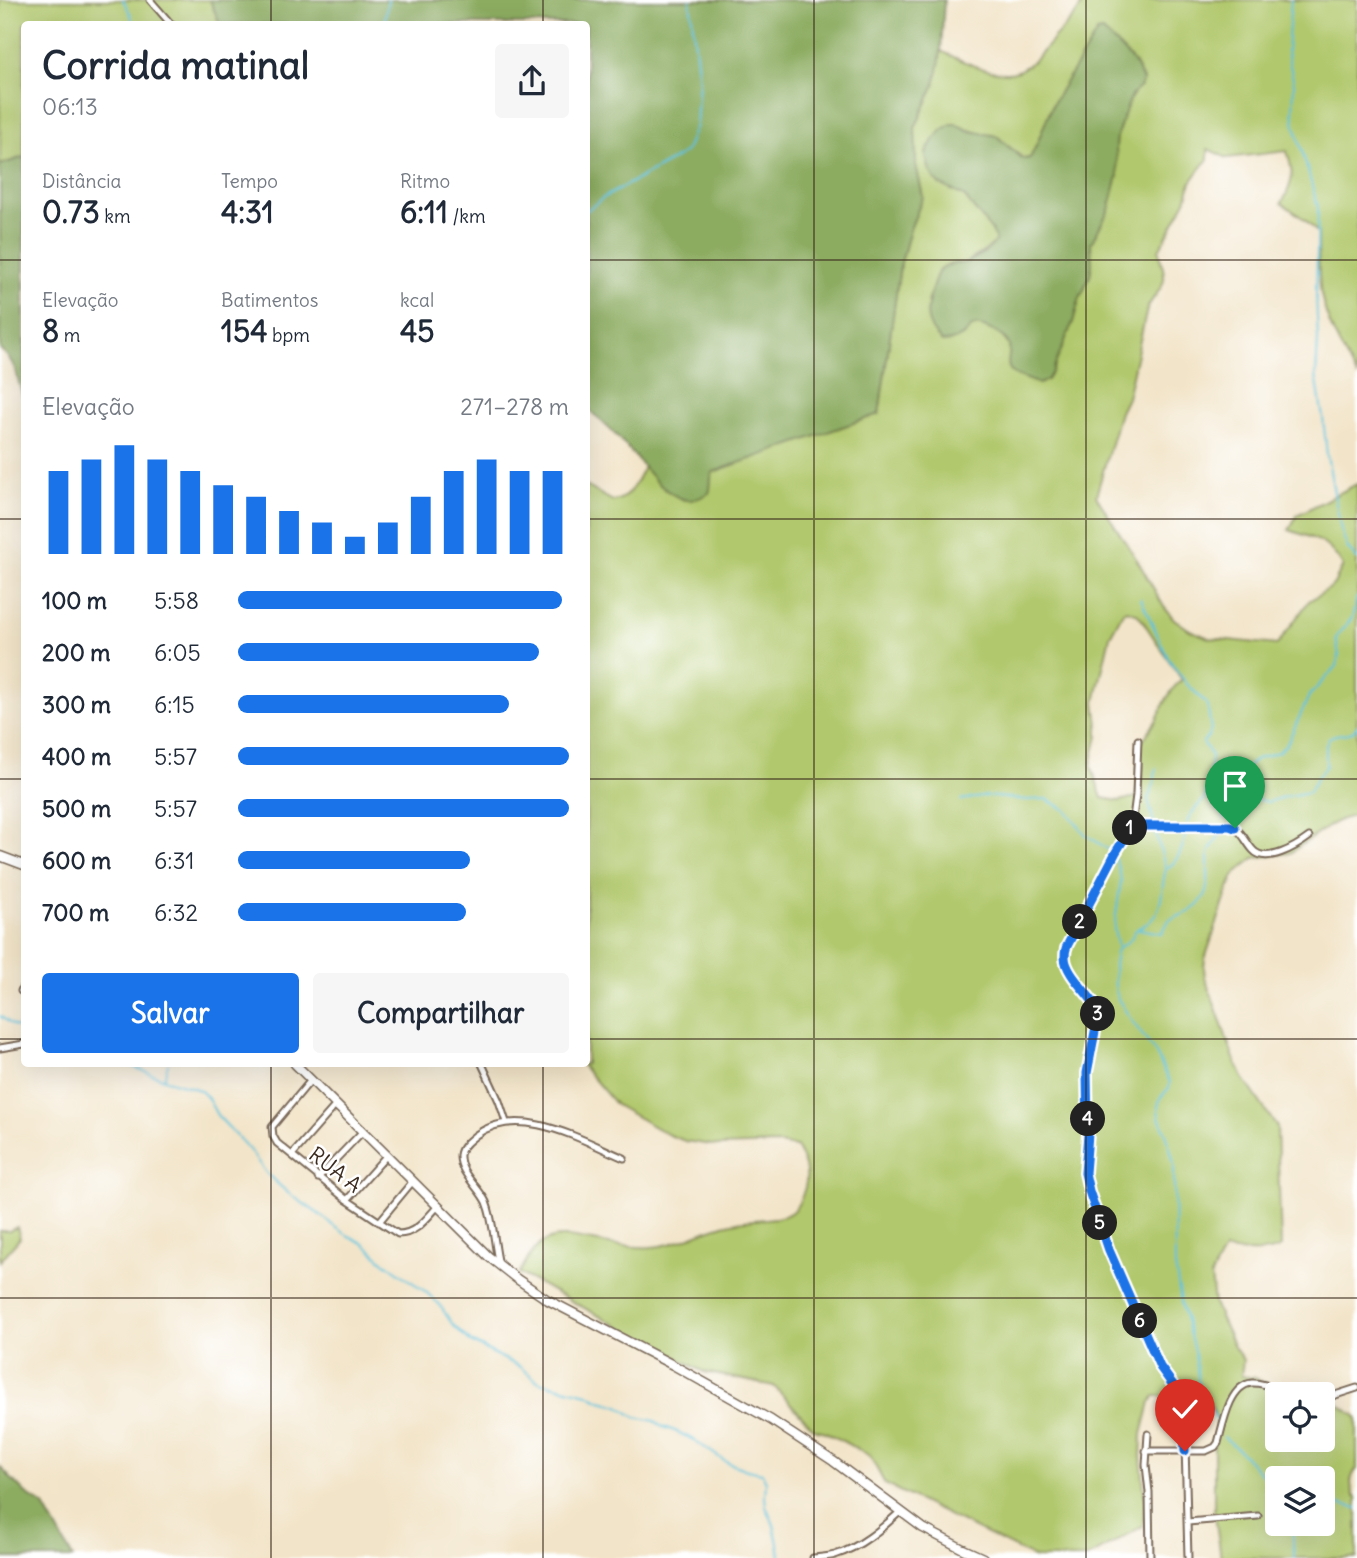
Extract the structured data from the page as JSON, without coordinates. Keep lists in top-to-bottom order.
{
  "streets": {
    "street": ["RUA A"]
  },
  "page": {
    "heading": ["Corrida matinal", "06:13"],
    "stats": [
      ["Distância", "0.73 km"],
      ["Tempo", "4:31"],
      ["Ritmo", "6:11 /km"],
      ["Elevação", "8 m"],
      ["Batimentos", "154 bpm"],
      ["kcal", "45"]
    ],
    "chart": ["Elevação", "271–278 m"],
    "list": [
      {
        "name": "100 m",
        "note": "5:58"
      },
      {
        "name": "200 m",
        "note": "6:05"
      },
      {
        "name": "300 m",
        "note": "6:15"
      },
      {
        "name": "400 m",
        "note": "5:57"
      },
      {
        "name": "500 m",
        "note": "5:57"
      },
      {
        "name": "600 m",
        "note": "6:31"
      },
      {
        "name": "700 m",
        "note": "6:32"
      }
    ],
    "pins": [
      "1",
      "2",
      "3",
      "4",
      "5",
      "6"
    ],
    "buttons": ["Salvar", "Compartilhar"]
  }
}
